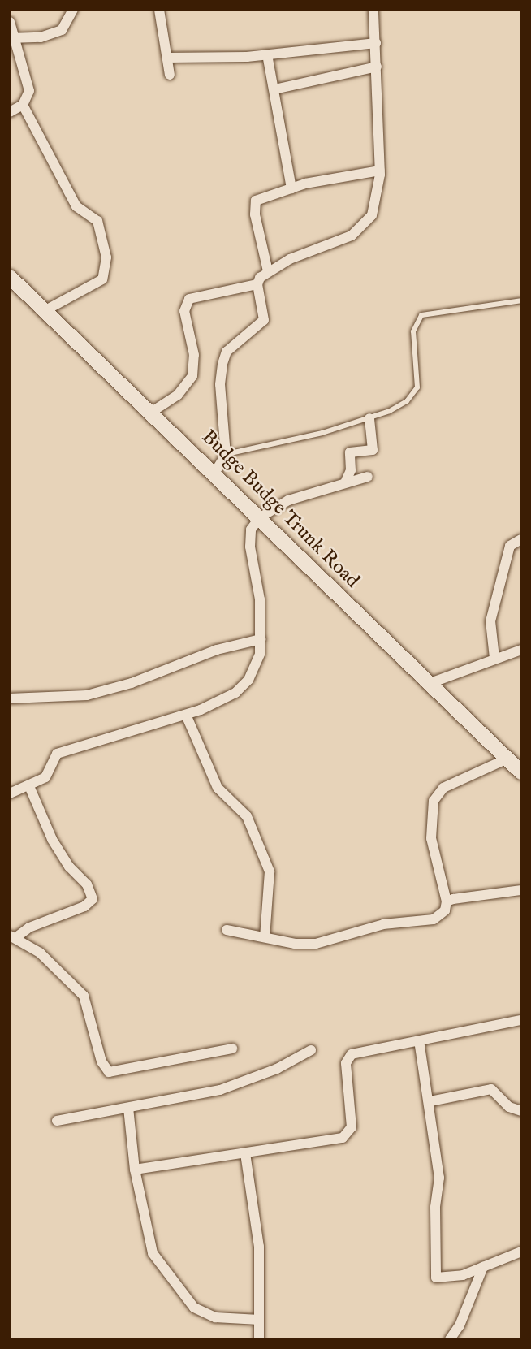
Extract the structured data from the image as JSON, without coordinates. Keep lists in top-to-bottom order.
{
  "streets": {
    "main road": ["Budge Budge Trunk Road"]
  }
}
